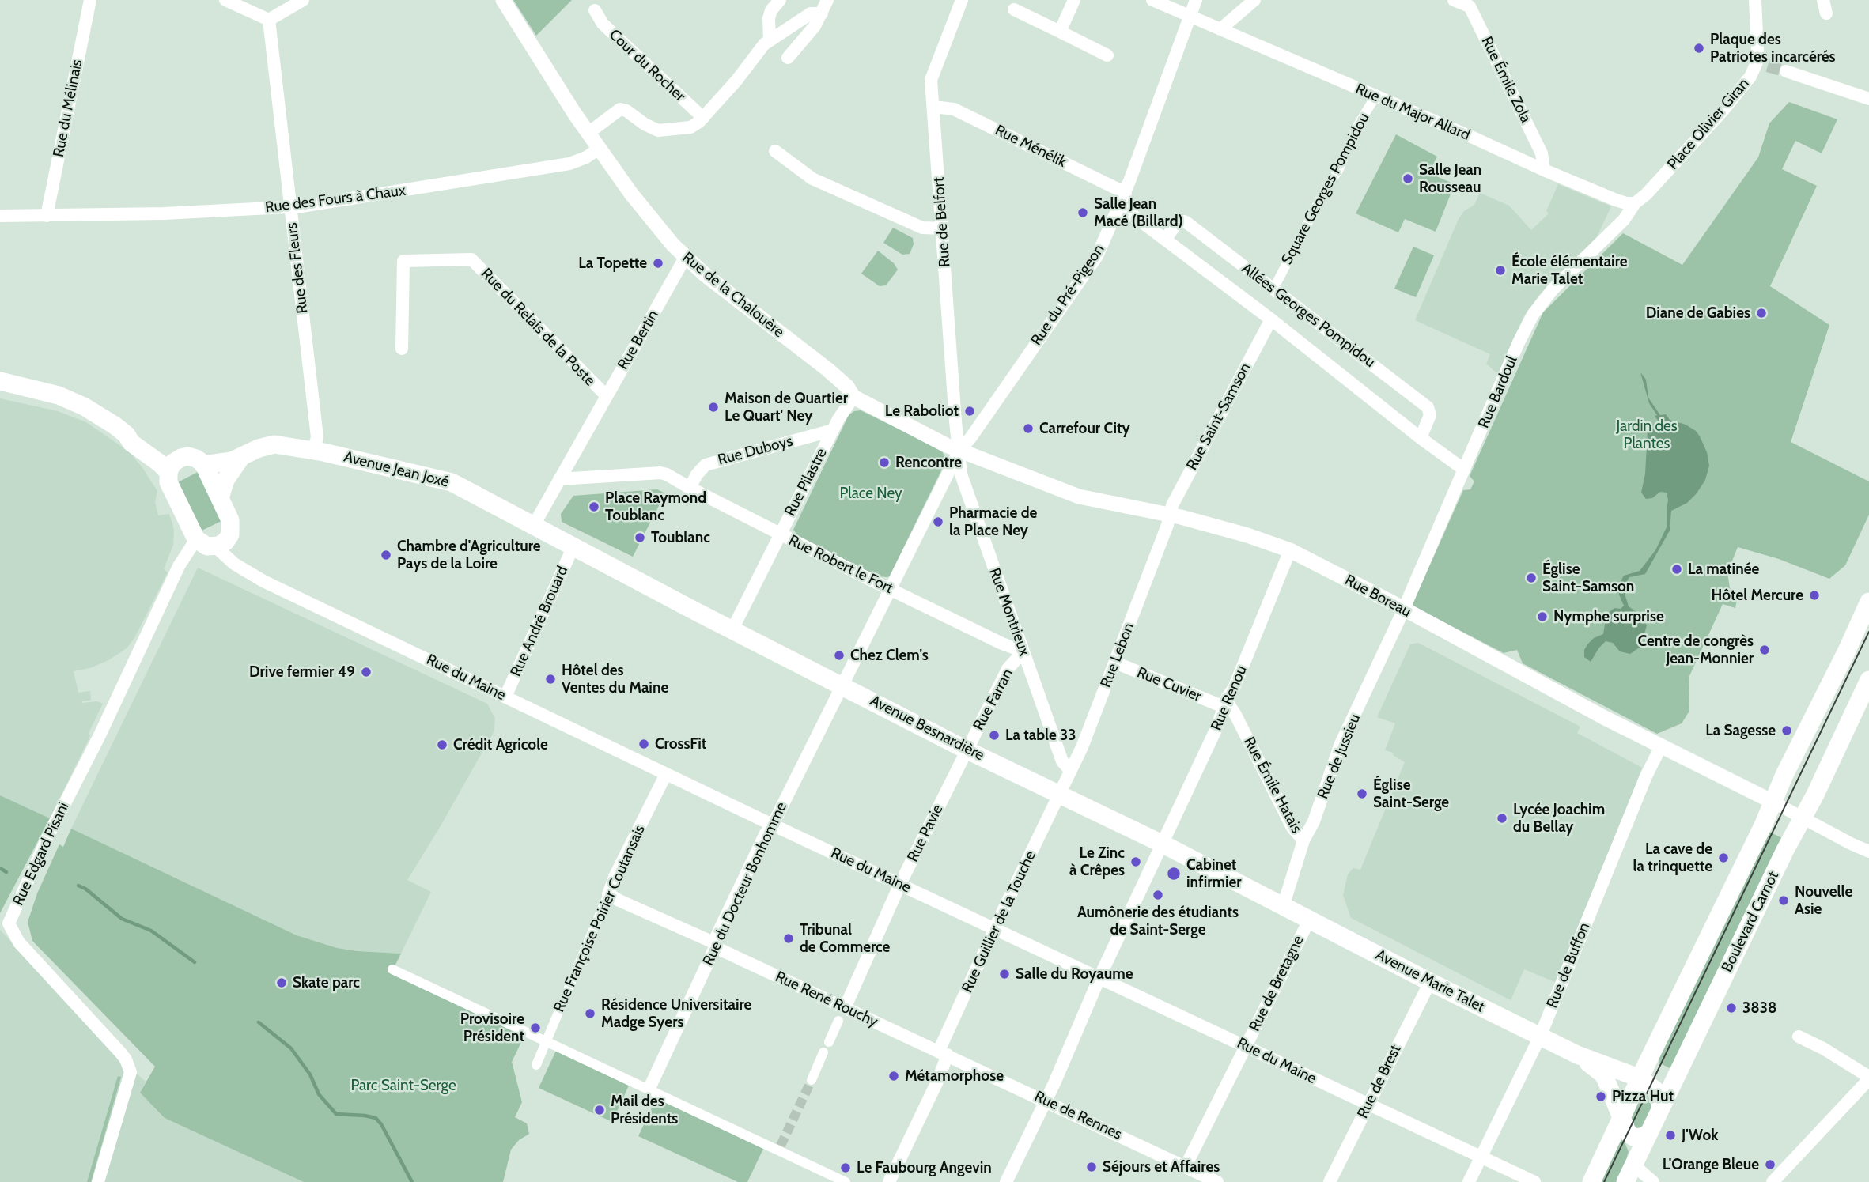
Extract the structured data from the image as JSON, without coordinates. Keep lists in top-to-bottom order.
{
  "streets": {
    "main road": [
      "Avenue Jean Joxé",
      "Avenue Besnardière",
      "Boulevard Carnot",
      "Avenue Marie Talet"
    ],
    "street": [
      "Cour du Rocher",
      "Rue Émile Zola",
      "Rue du Mélinais",
      "Rue du Major Allard",
      "Place Olivier Giran",
      "Rue Ménélik",
      "Square Georges Pompidou",
      "Rue des Fours à Chaux",
      "Rue de Belfort",
      "Rue des Fleurs",
      "Rue de la Chalouère",
      "Rue du Pré-Pigeon",
      "Allées Georges Pompidou",
      "Rue du Relais de la Poste",
      "Rue Bertin",
      "Rue Bardoul",
      "Rue Saint-Samson",
      "Rue Duboys",
      "Rue Pilastre",
      "Rue Robert le Fort",
      "Rue Boreau",
      "Rue Montrieux",
      "Rue André Brouard",
      "Rue Lebon",
      "Rue du Maine",
      "Rue Cuvier",
      "Rue Renou",
      "Rue Farran",
      "Rue de Jussieu",
      "Rue Émile Hatais",
      "Rue Pavie",
      "Rue Edgard Pisani",
      "Rue du Docteur Bonhomme",
      "Rue Françoise Poirier Coutansais",
      "Rue Guillier de la Touche",
      "Rue de Buffon",
      "Rue de Bretagne",
      "Rue René Rouchy",
      "Rue de Brest",
      "Rue de Rennes"
    ]
  },
  "crossings": [
    ["Rue Émile Zola", "Rue du Major Allard"],
    ["Rue du Mélinais", "Rue des Fours à Chaux"],
    ["Rue du Major Allard", "Place Olivier Giran"],
    ["Rue du Major Allard", "Square Georges Pompidou"],
    ["Rue du Major Allard", "Rue du Pré-Pigeon"],
    ["Rue du Major Allard", "Rue Bardoul"],
    ["Place Olivier Giran", "Rue Bardoul"],
    ["Rue Ménélik", "Rue de Belfort"],
    ["Rue Ménélik", "Rue du Pré-Pigeon"],
    ["Rue des Fours à Chaux", "Rue des Fleurs"],
    ["Rue des Fours à Chaux", "Rue de la Chalouère"],
    ["Rue de Belfort", "Rue de la Chalouère"],
    ["Rue de Belfort", "Rue du Pré-Pigeon"],
    ["Rue de Belfort", "Rue Boreau"],
    ["Rue de Belfort", "Rue Montrieux"],
    ["Rue des Fleurs", "Avenue Jean Joxé"],
    ["Rue de la Chalouère", "Rue du Pré-Pigeon"],
    ["Rue de la Chalouère", "Rue Bertin"],
    ["Rue de la Chalouère", "Rue Pilastre"],
    ["Rue de la Chalouère", "Rue Boreau"],
    ["Rue de la Chalouère", "Rue Montrieux"],
    ["Rue du Pré-Pigeon", "Allées Georges Pompidou"],
    ["Rue du Pré-Pigeon", "Rue Robert le Fort"],
    ["Rue du Pré-Pigeon", "Rue Boreau"],
    ["Rue du Pré-Pigeon", "Rue Montrieux"],
    ["Rue du Pré-Pigeon", "Rue du Docteur Bonhomme"],
    ["Allées Georges Pompidou", "Rue Bardoul"],
    ["Allées Georges Pompidou", "Rue Saint-Samson"],
    ["Rue du Relais de la Poste", "Rue Bertin"],
    ["Rue Bertin", "Rue Robert le Fort"],
    ["Rue Bardoul", "Rue Boreau"],
    ["Rue Bardoul", "Rue de Jussieu"],
    ["Rue Saint-Samson", "Rue Boreau"],
    ["Rue Saint-Samson", "Rue Lebon"],
    ["Rue Duboys", "Rue Pilastre"],
    ["Rue Duboys", "Rue Robert le Fort"],
    ["Avenue Jean Joxé", "Rue André Brouard"],
    ["Avenue Jean Joxé", "Avenue Besnardière"],
    ["Rue Pilastre", "Rue Robert le Fort"],
    ["Rue Pilastre", "Avenue Besnardière"],
    ["Rue Robert le Fort", "Rue Montrieux"],
    ["Rue Robert le Fort", "Rue Farran"],
    ["Rue Robert le Fort", "Rue du Docteur Bonhomme"],
    ["Rue Boreau", "Rue Montrieux"],
    ["Rue Boreau", "Rue Lebon"],
    ["Rue Boreau", "Rue Renou"],
    ["Rue Boreau", "Rue de Jussieu"],
    ["Rue Boreau", "Boulevard Carnot"],
    ["Rue Boreau", "Rue de Buffon"],
    ["Rue Montrieux", "Rue Lebon"],
    ["Rue Montrieux", "Rue Farran"],
    ["Rue André Brouard", "Rue du Maine"],
    ["Rue André Brouard", "Avenue Besnardière"],
    ["Rue Lebon", "Rue Cuvier"],
    ["Rue Lebon", "Avenue Besnardière"],
    ["Rue Lebon", "Rue Guillier de la Touche"],
    ["Rue du Maine", "Rue Renou"],
    ["Rue du Maine", "Rue Pavie"],
    ["Rue du Maine", "Rue du Docteur Bonhomme"],
    ["Rue du Maine", "Rue Françoise Poirier Coutansais"],
    ["Rue du Maine", "Rue Guillier de la Touche"],
    ["Rue du Maine", "Rue de Buffon"],
    ["Rue du Maine", "Rue de Bretagne"],
    ["Rue du Maine", "Rue de Brest"],
    ["Rue Cuvier", "Rue Renou"],
    ["Rue Cuvier", "Rue Émile Hatais"],
    ["Rue Renou", "Avenue Besnardière"],
    ["Rue Renou", "Rue Émile Hatais"],
    ["Rue Renou", "Rue de Rennes"],
    ["Rue Farran", "Avenue Besnardière"],
    ["Rue Farran", "Rue Pavie"],
    ["Avenue Besnardière", "Rue de Jussieu"],
    ["Avenue Besnardière", "Rue Pavie"],
    ["Avenue Besnardière", "Rue du Docteur Bonhomme"],
    ["Avenue Besnardière", "Rue Guillier de la Touche"],
    ["Avenue Besnardière", "Avenue Marie Talet"],
    ["Rue de Jussieu", "Rue Émile Hatais"],
    ["Rue de Jussieu", "Avenue Marie Talet"],
    ["Rue Pavie", "Rue René Rouchy"],
    ["Rue du Docteur Bonhomme", "Rue René Rouchy"],
    ["Rue Françoise Poirier Coutansais", "Rue René Rouchy"],
    ["Rue Guillier de la Touche", "Rue René Rouchy"],
    ["Rue Guillier de la Touche", "Rue de Rennes"],
    ["Boulevard Carnot", "Avenue Marie Talet"],
    ["Rue de Buffon", "Avenue Marie Talet"],
    ["Avenue Marie Talet", "Rue de Bretagne"],
    ["Avenue Marie Talet", "Rue de Brest"],
    ["Rue de Bretagne", "Rue de Rennes"],
    ["Rue René Rouchy", "Rue de Rennes"]
  ],
  "parks": ["Jardin des Plantes", "Place Ney", "Parc Saint-Serge"],
  "places": [
    "Plaque des Patriotes incarcérés",
    "Salle Jean Rousseau",
    "Salle Jean Macé (Billard)",
    "La Topette",
    "École élémentaire Marie Talet",
    "Diane de Gabies",
    "Maison de Quartier Le Quart' Ney",
    "Le Raboliot",
    "Carrefour City",
    "Rencontre",
    "Place Raymond Toublanc",
    "Pharmacie de la Place Ney",
    "Toublanc",
    "Chambre d'Agriculture Pays de la Loire",
    "La matinée",
    "Église Saint-Samson",
    "Hôtel Mercure",
    "Nymphe surprise",
    "Centre de congrès Jean-Monnier",
    "Chez Clem's",
    "Drive fermier 49",
    "Hôtel des Ventes du Maine",
    "La Sagesse",
    "La table 33",
    "CrossFit",
    "Crédit Agricole",
    "Église Saint-Serge",
    "Lycée Joachim du Bellay",
    "La cave de la trinquette",
    "Le Zinc à Crêpes",
    "Cabinet infirmier",
    "Aumônerie des étudiants de Saint-Serge",
    "Nouvelle Asie",
    "Tribunal de Commerce",
    "Salle du Royaume",
    "Skate parc",
    "3838",
    "Résidence Universitaire Madge Syers",
    "Provisoire Président",
    "Métamorphose",
    "Pizza Hut",
    "Mail des Présidents",
    "J'Wok",
    "L'Orange Bleue",
    "Séjours et Affaires",
    "Le Faubourg Angevin"
  ]
}
